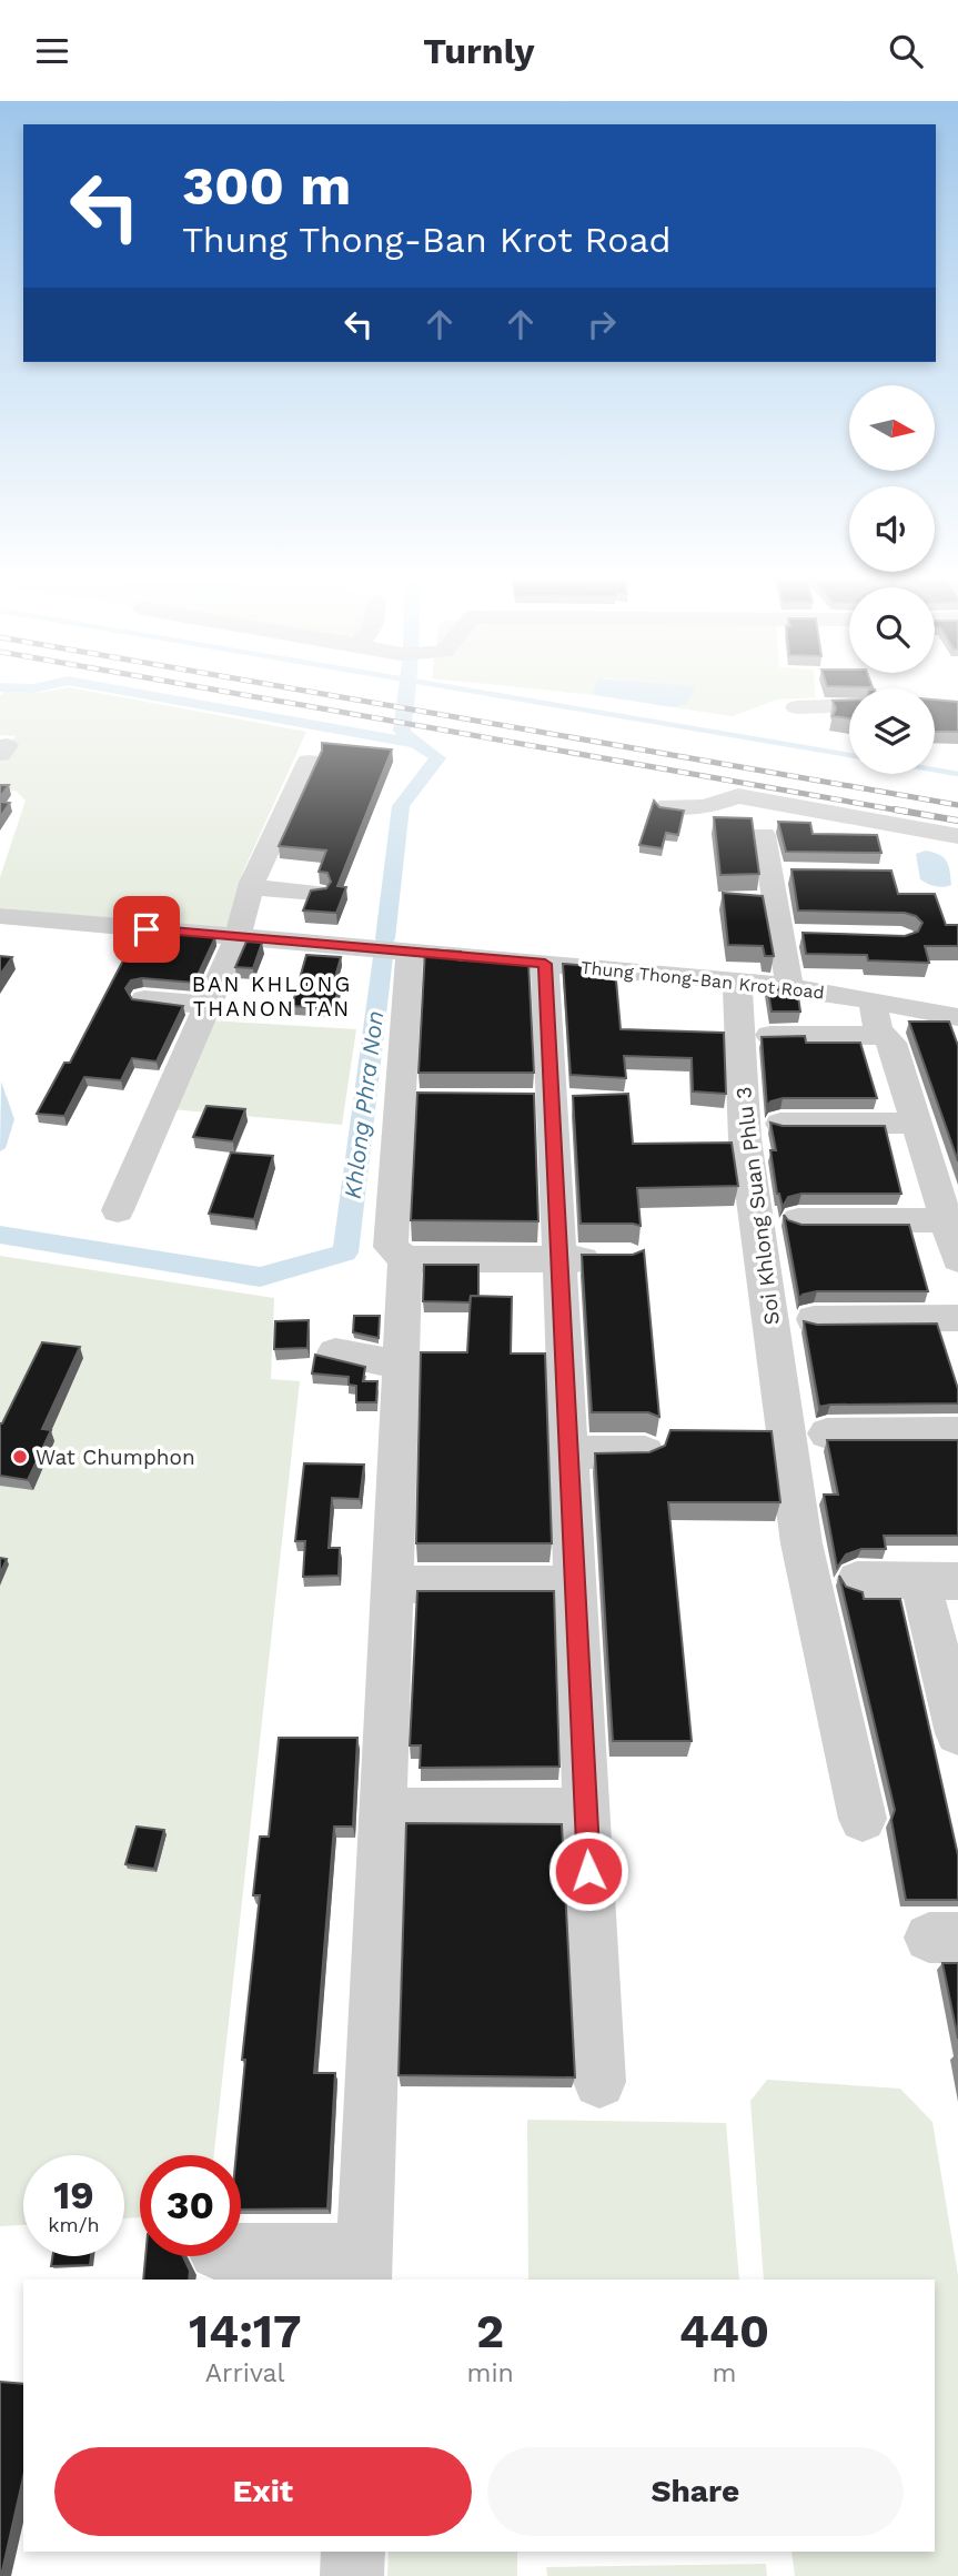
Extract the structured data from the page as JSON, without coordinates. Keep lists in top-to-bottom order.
{
  "streets": {
    "street": ["Thung Thong-Ban Krot Road", "Soi Khlong Suan Phlu 3"]
  },
  "crossings": [
    ["Thung Thong-Ban Krot Road", "Soi Khlong Suan Phlu 3"]
  ],
  "districts": ["BAN KHLONG THANON TAN"],
  "water": ["Khlong Phra Non"],
  "places": ["Wat Chumphon"],
  "north": "right",
  "page": {
    "header": "Turnly",
    "turn": ["300 m", "Thung Thong-Ban Krot Road"],
    "speed": "19 km/h",
    "limit": "30",
    "eta": [
      "14:17",
      "Arrival",
      "2",
      "min",
      "440",
      "m"
    ],
    "buttons": ["Exit", "Share"]
  }
}
